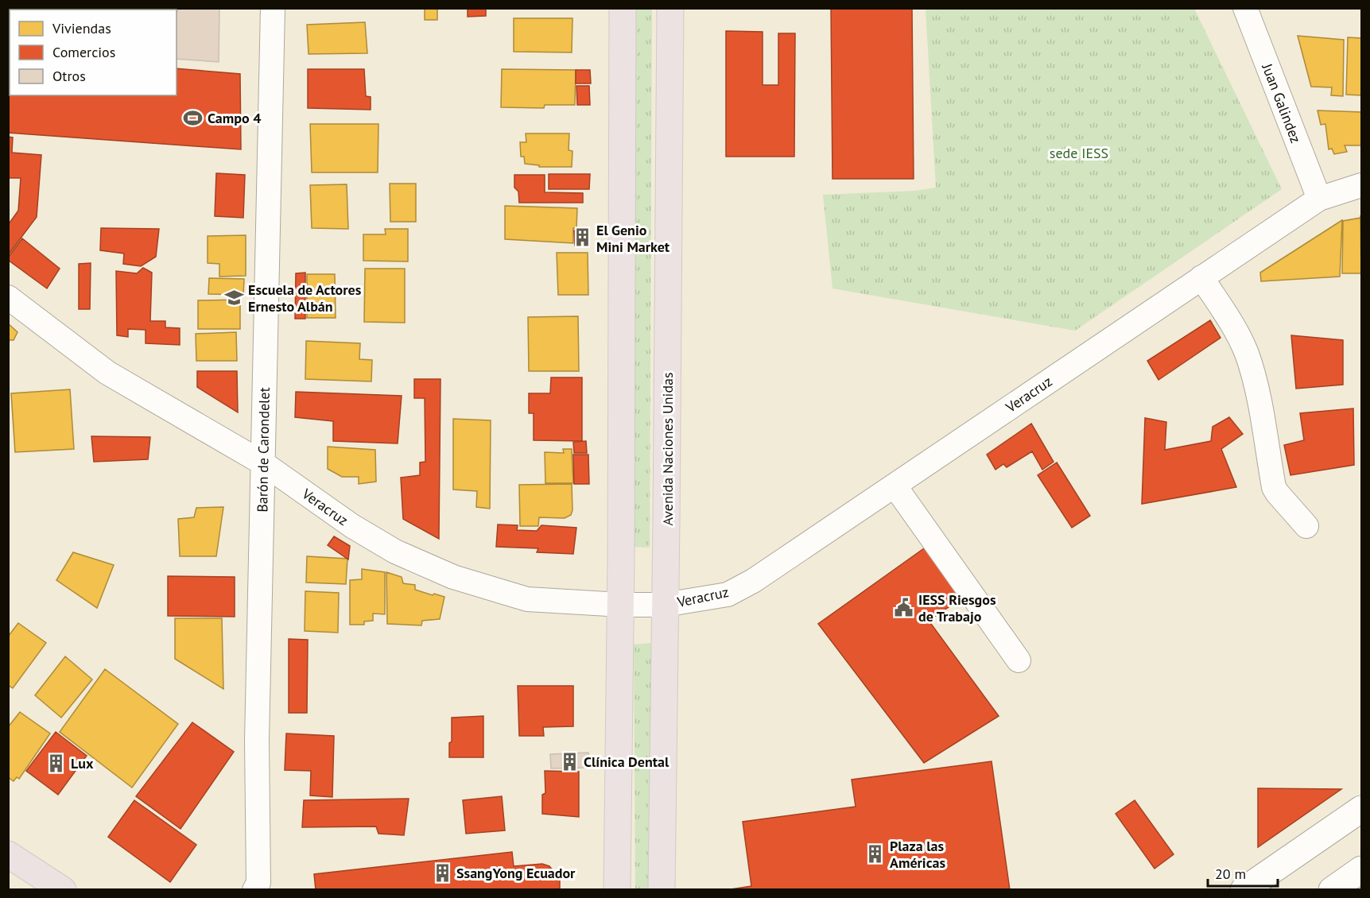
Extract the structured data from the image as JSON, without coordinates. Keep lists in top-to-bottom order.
{
  "streets": {
    "main road": ["Avenida Naciones Unidas"],
    "street": ["Juan Galindez", "Veracruz", "Barón de Carondelet"]
  },
  "crossings": [
    ["Juan Galindez", "Veracruz"],
    ["Veracruz", "Avenida Naciones Unidas"],
    ["Veracruz", "Barón de Carondelet"]
  ],
  "parks": ["sede IESS"],
  "places": {
    "sports": ["Campo 4"],
    "building": [
      "El Genio Mini Market",
      "Clínica Dental",
      "Lux",
      "Plaza las Américas",
      "SsangYong Ecuador"
    ],
    "school or university": ["Escuela de Actores Ernesto Albán"],
    "public building": ["IESS Riesgos de Trabajo"]
  },
  "legend": ["Viviendas", "Comercios", "Otros"],
  "scale_bar": "20 m"
}
